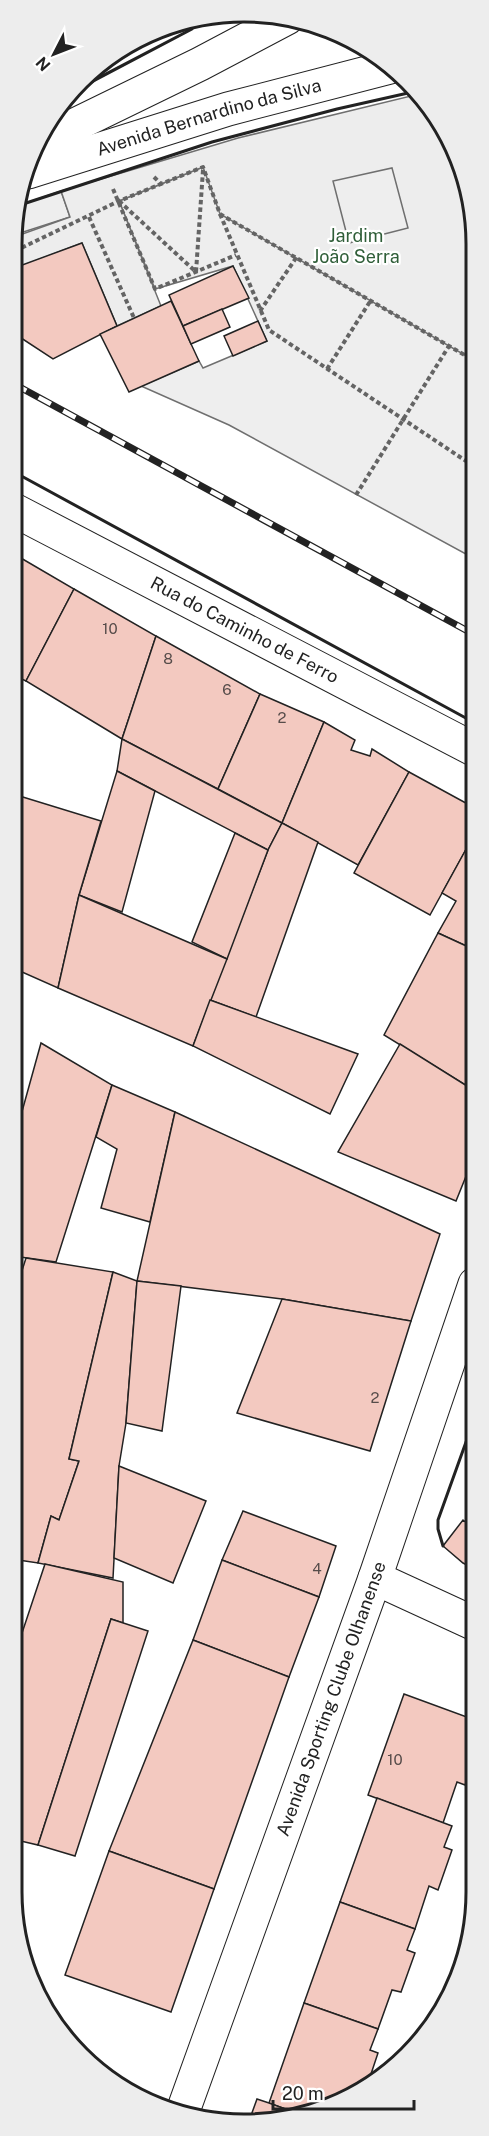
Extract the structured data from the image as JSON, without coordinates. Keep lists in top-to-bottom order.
{
  "streets": {
    "street": ["Avenida Bernardino da Silva", "Rua do Caminho de Ferro", "Avenida Sporting Clube Olhanense"]
  },
  "parks": ["Jardim João Serra"],
  "house_numbers": [
    "10",
    "8",
    "6",
    "2",
    "2",
    "4",
    "10"
  ],
  "scale_bar": "20 m",
  "north": "bottom left"
}
